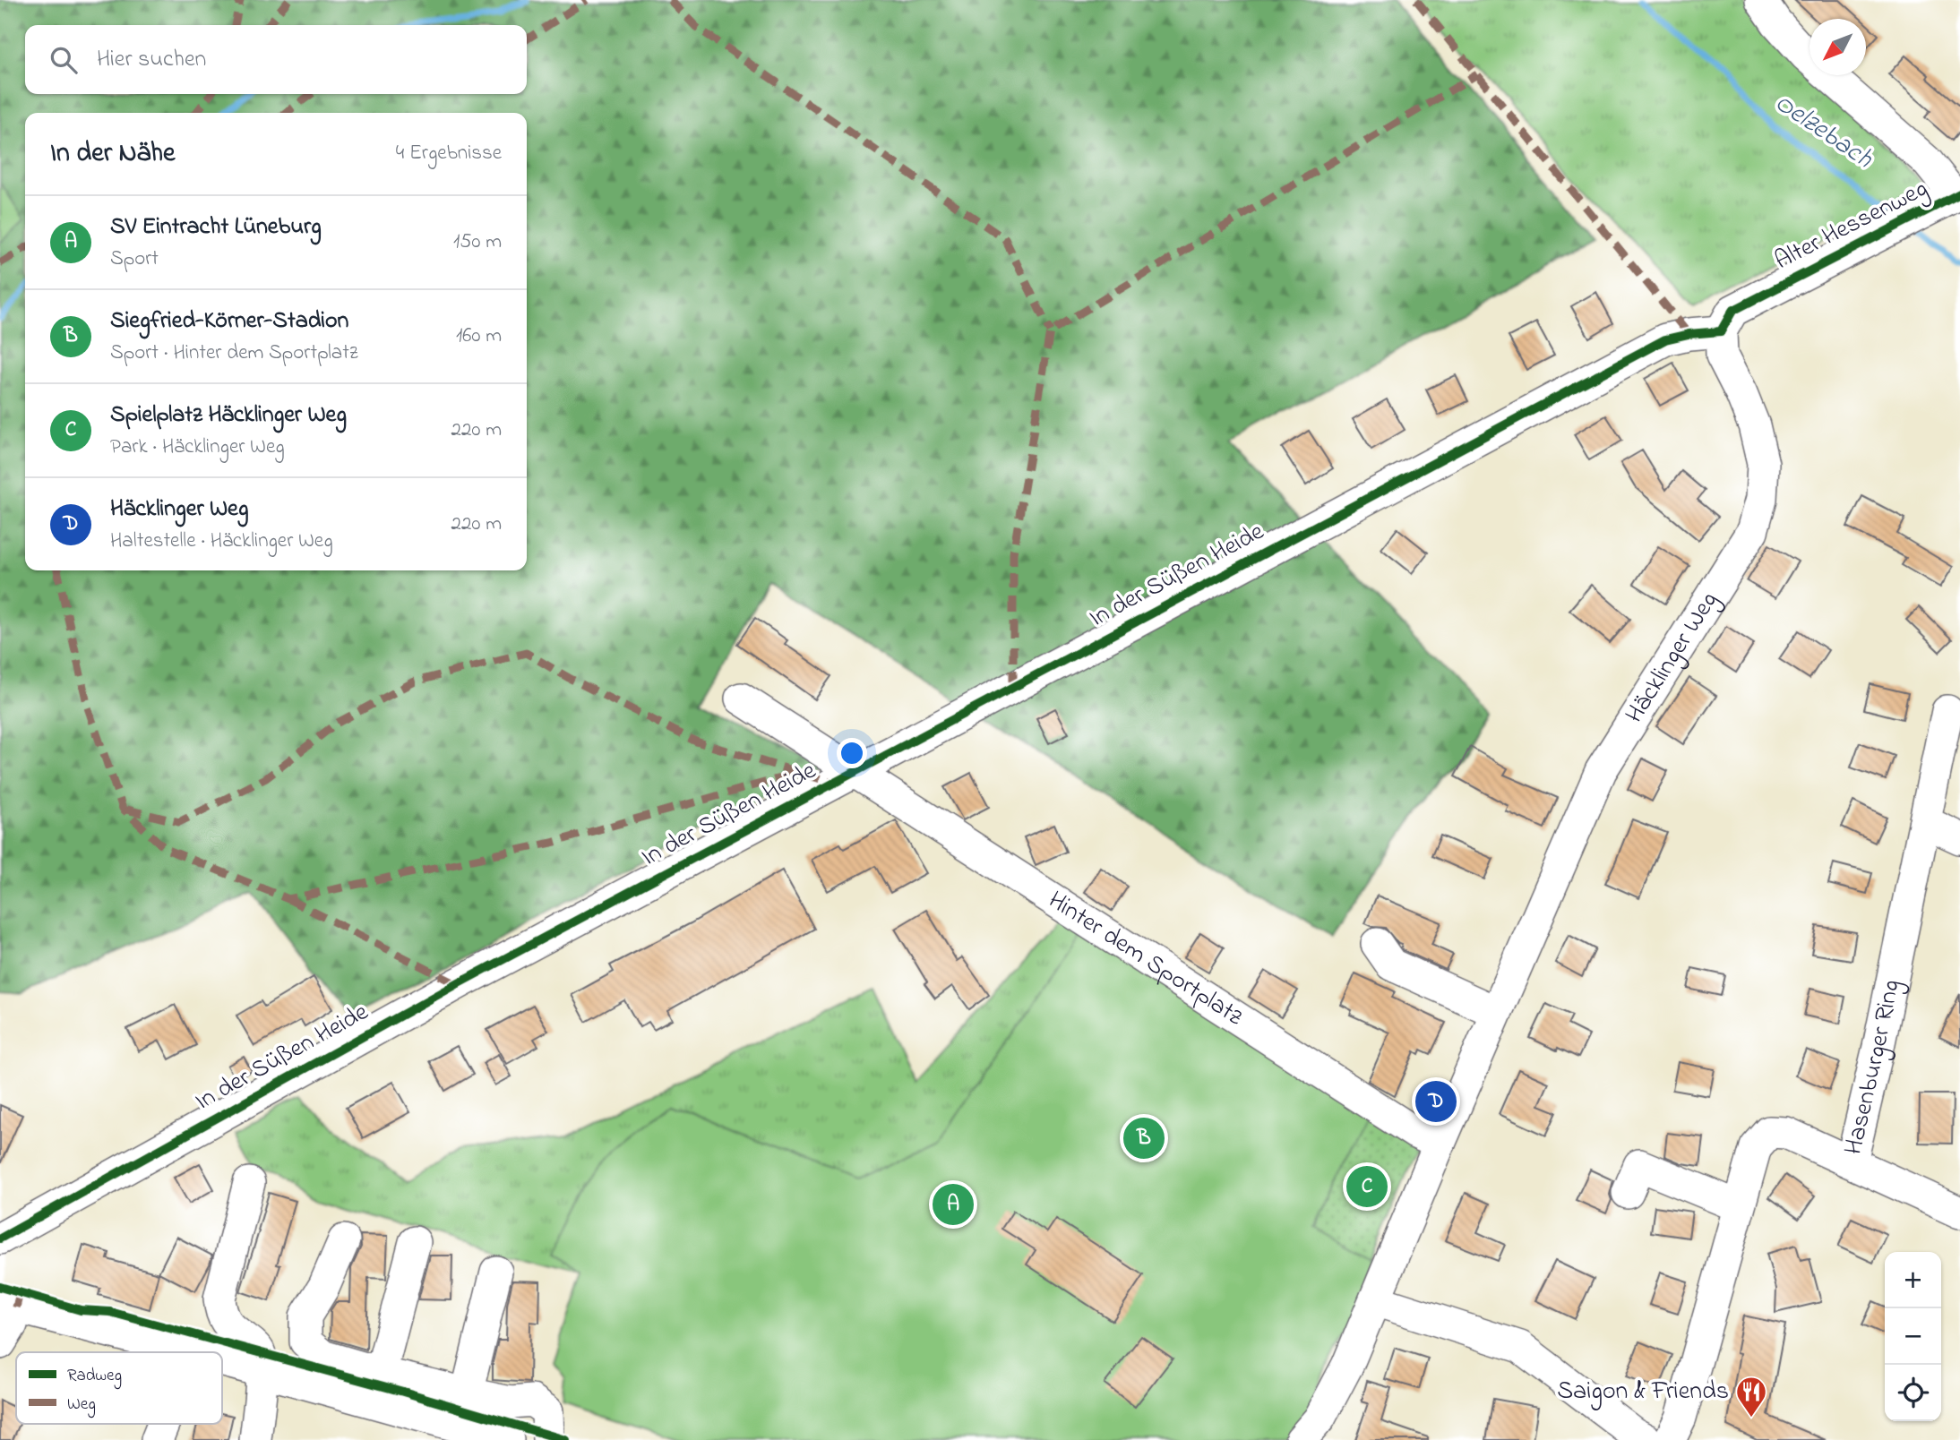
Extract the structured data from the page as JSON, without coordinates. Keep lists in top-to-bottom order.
{
  "streets": {
    "street": [
      "Alter Hessenweg",
      "In der Süßen Heide",
      "Häcklinger Weg",
      "Hinter dem Sportplatz",
      "Hasenburger Ring"
    ]
  },
  "crossings": [
    ["Alter Hessenweg", "In der Süßen Heide"],
    ["Alter Hessenweg", "Häcklinger Weg"],
    ["In der Süßen Heide", "Häcklinger Weg"],
    ["In der Süßen Heide", "Hinter dem Sportplatz"],
    ["Häcklinger Weg", "Hinter dem Sportplatz"]
  ],
  "water": ["Oelzebach"],
  "places": {
    "restaurant": ["Saigon & Friends"]
  },
  "legend": ["Radweg", "Weg"],
  "north": "bottom left",
  "page": {
    "search": "Hier suchen",
    "heading": ["In der Nähe", "4 Ergebnisse"],
    "list": [
      {
        "mark": "A",
        "name": "SV Eintracht Lüneburg",
        "note": "Sport",
        "value": "150 m"
      },
      {
        "mark": "B",
        "name": "Siegfried-Körner-Stadion",
        "note": "Sport · Hinter dem Sportplatz",
        "value": "160 m"
      },
      {
        "mark": "C",
        "name": "Spielplatz Häcklinger Weg",
        "note": "Park · Häcklinger Weg",
        "value": "220 m"
      },
      {
        "mark": "D",
        "name": "Häcklinger Weg",
        "note": "Haltestelle · Häcklinger Weg",
        "value": "220 m"
      }
    ],
    "pins": [
      "D",
      "B",
      "C",
      "A"
    ],
    "map_buttons": ["+", "−"]
  }
}
